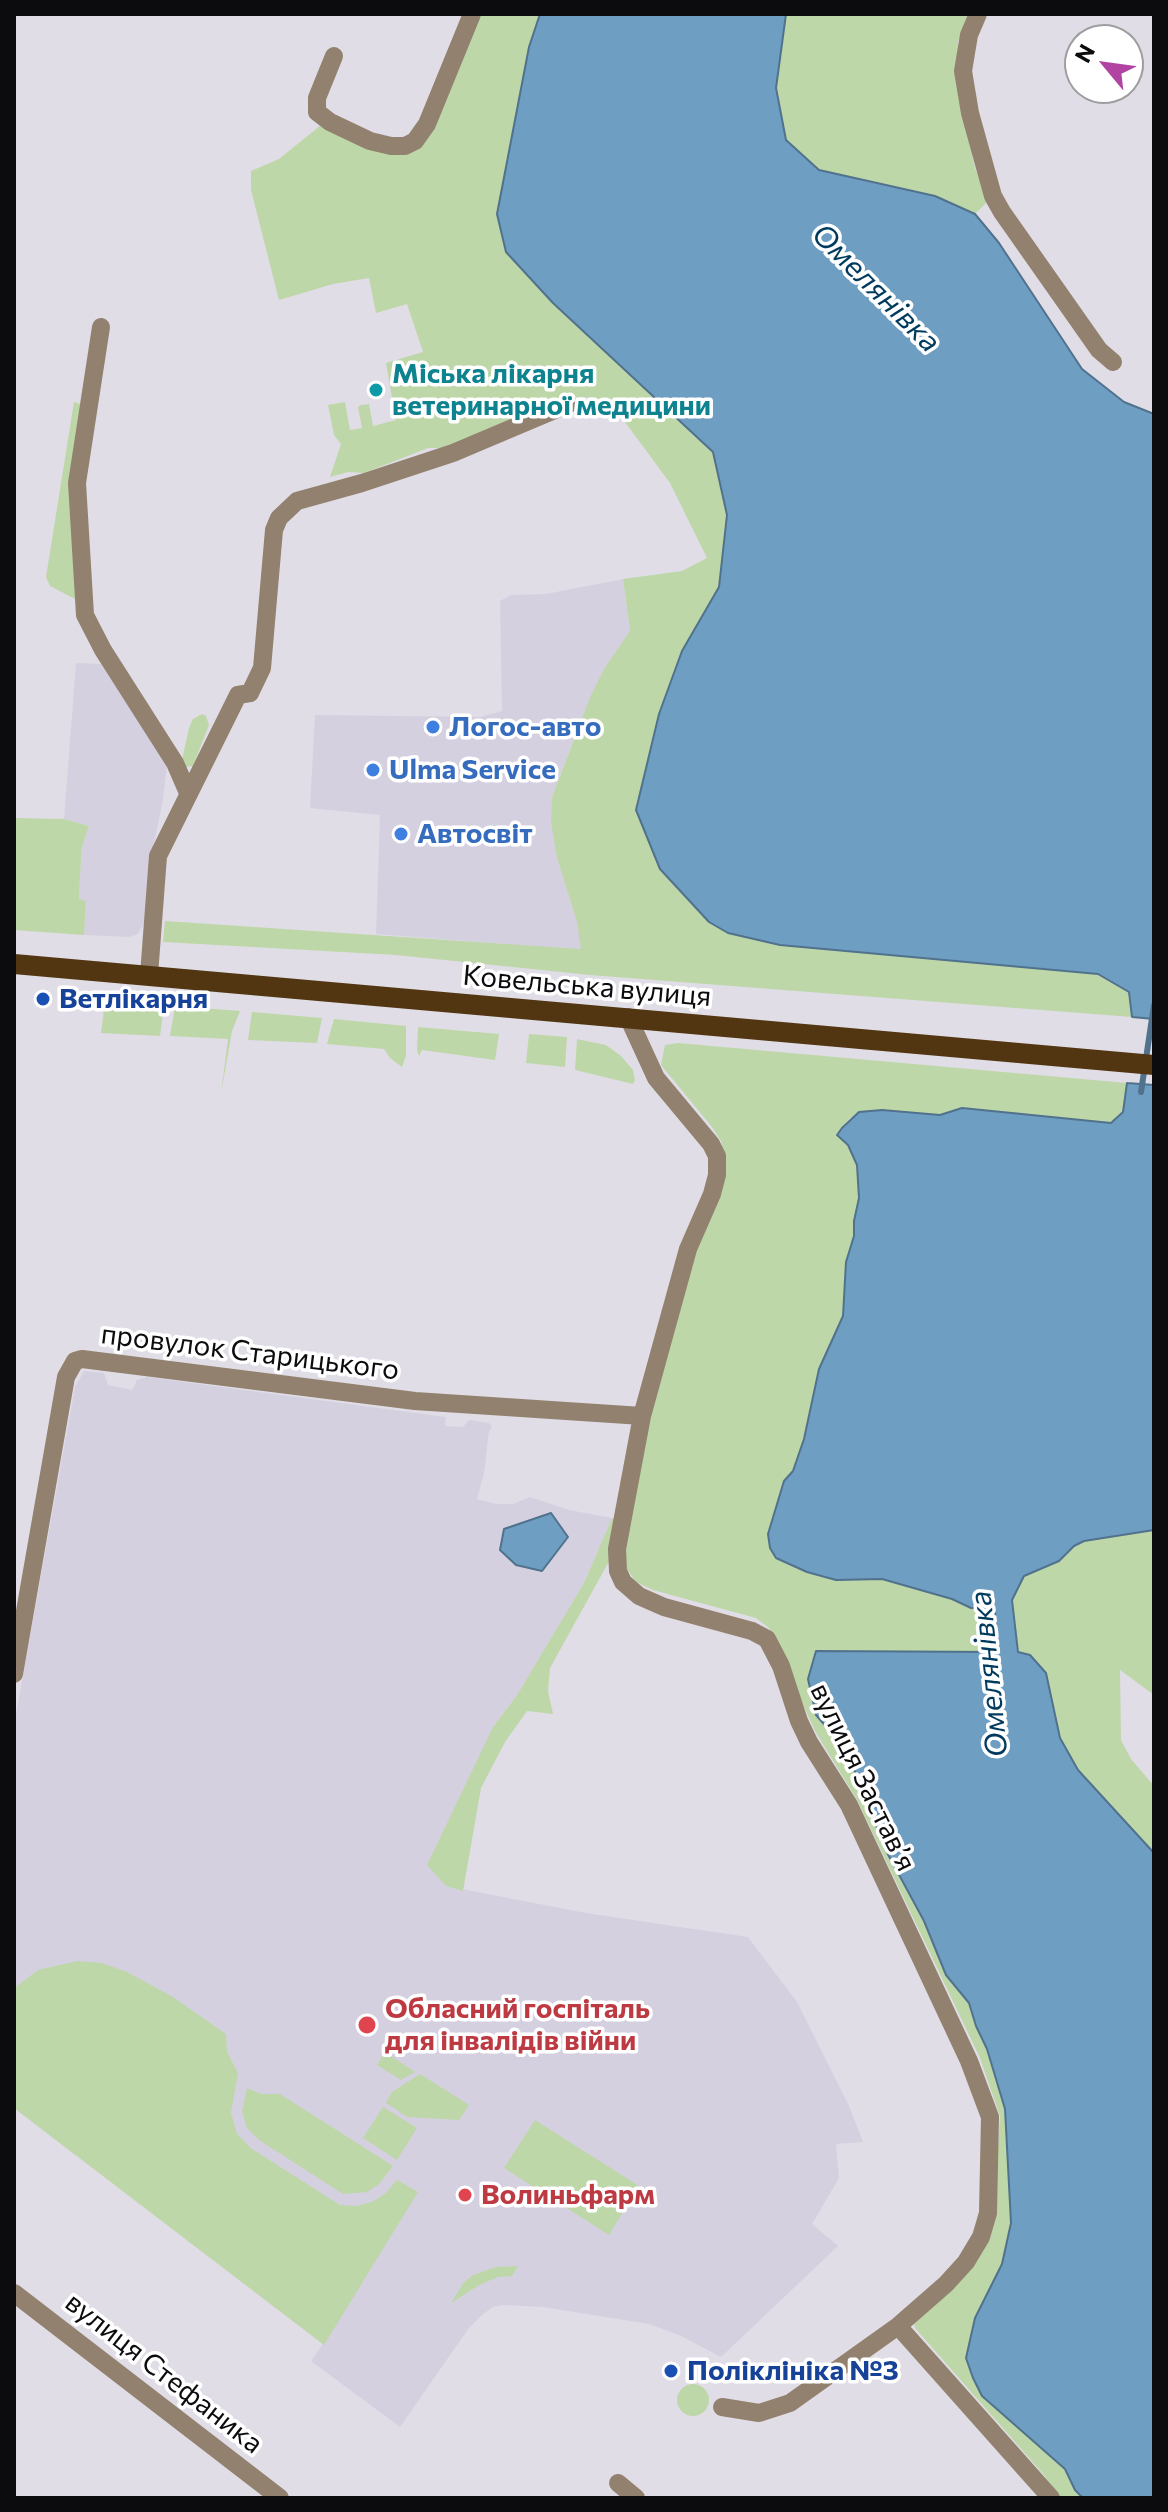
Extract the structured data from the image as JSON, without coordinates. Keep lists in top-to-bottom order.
{
  "streets": {
    "main road": ["Ковельська вулиця"],
    "street": ["провулок Старицького", "вулиця Заставʼя", "вулиця Стефаника"]
  },
  "crossings": [
    ["Ковельська вулиця", "вулиця Заставʼя"],
    ["провулок Старицького", "вулиця Заставʼя"]
  ],
  "water": ["Омелянівка"],
  "places": [
    "Міська лікарня ветеринарної медицини",
    "Логос-авто",
    "Ulma Service",
    "Автосвіт",
    "Ветлікарня",
    "Обласний госпіталь для інвалідів війни",
    "Волиньфарм",
    "Поліклініка №3"
  ],
  "north": "top left"
}
